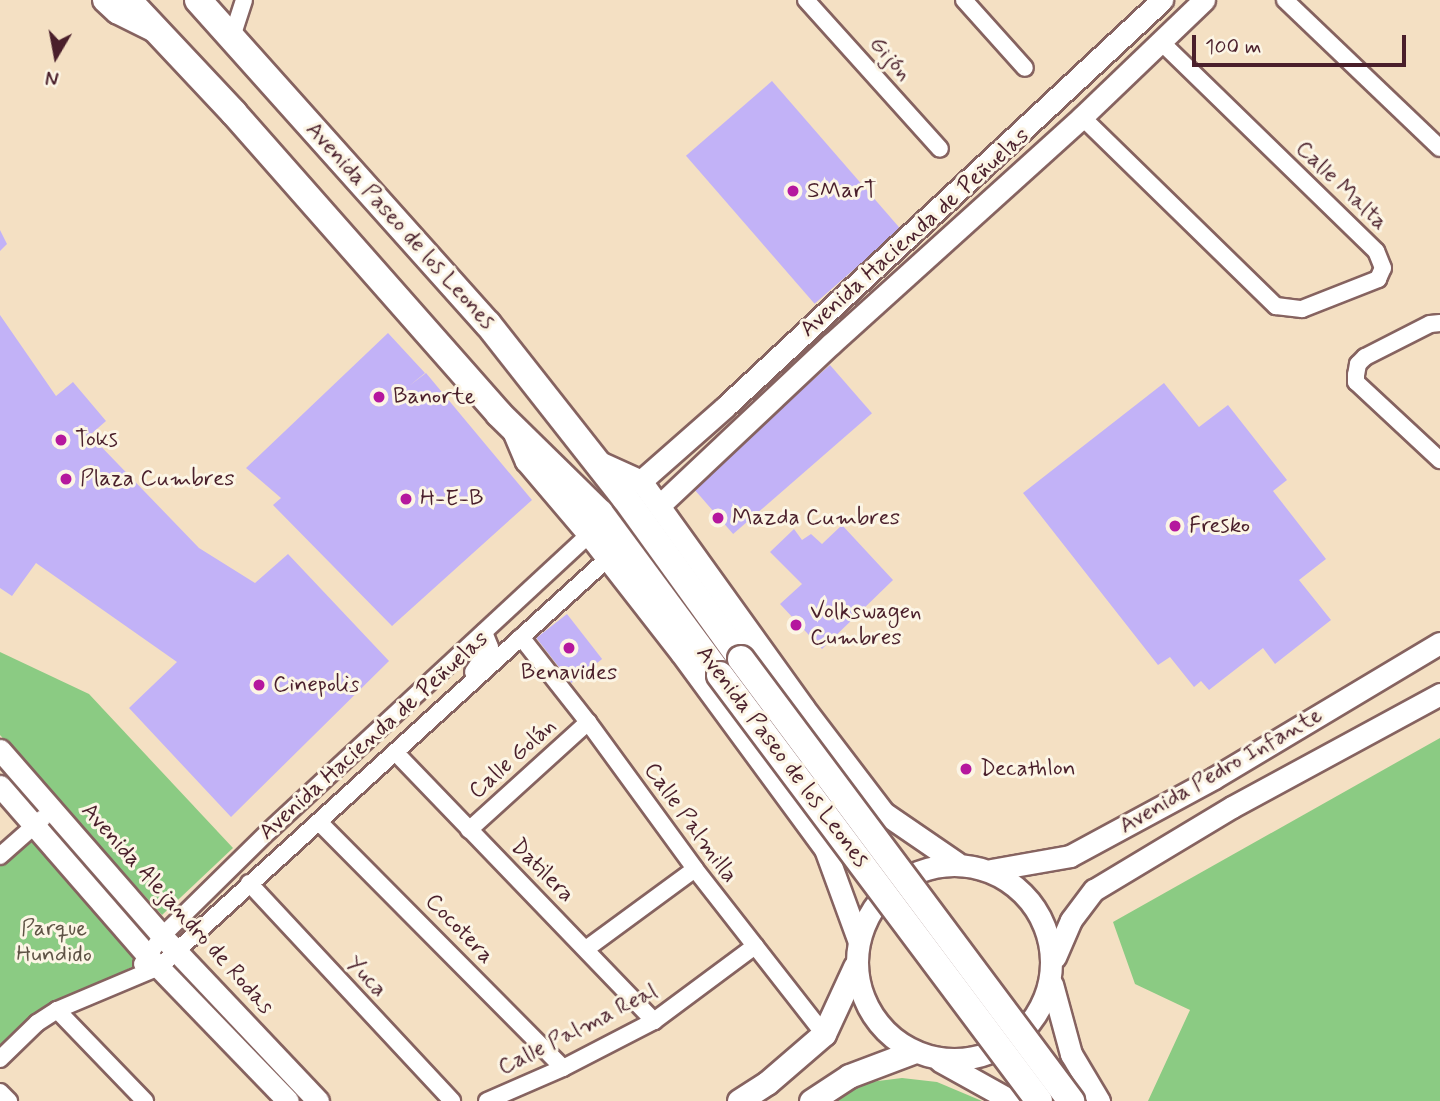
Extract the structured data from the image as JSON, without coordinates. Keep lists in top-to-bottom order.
{
  "streets": {
    "main road": ["Avenida Paseo de los Leones"],
    "street": [
      "Gijón",
      "Calle Malta",
      "Avenida Hacienda de Peñuelas",
      "Calle Golán",
      "Avenida Pedro Infante",
      "Calle Palmilla",
      "Datilera",
      "Avenida Alejandro de Rodas",
      "Cocotera",
      "Yuca",
      "Calle Palma Real"
    ]
  },
  "crossings": [
    ["Calle Malta", "Avenida Hacienda de Peñuelas"],
    ["Avenida Paseo de los Leones", "Avenida Hacienda de Peñuelas"],
    ["Avenida Paseo de los Leones", "Avenida Pedro Infante"],
    ["Avenida Hacienda de Peñuelas", "Calle Palmilla"],
    ["Avenida Hacienda de Peñuelas", "Datilera"],
    ["Avenida Hacienda de Peñuelas", "Avenida Alejandro de Rodas"],
    ["Avenida Hacienda de Peñuelas", "Cocotera"],
    ["Avenida Hacienda de Peñuelas", "Yuca"],
    ["Calle Golán", "Calle Palmilla"],
    ["Calle Golán", "Datilera"],
    ["Calle Palmilla", "Calle Palma Real"],
    ["Datilera", "Calle Palma Real"],
    ["Cocotera", "Calle Palma Real"]
  ],
  "parks": ["Parque Hundido"],
  "places": [
    "SMarT",
    "Banorte",
    "Toks",
    "Plaza Cumbres",
    "H-E-B",
    "Mazda Cumbres",
    "Fresko",
    "Volkswagen Cumbres",
    "Benavides",
    "Cinepolis",
    "Decathlon"
  ],
  "scale_bar": "100 m",
  "north": "bottom"
}
